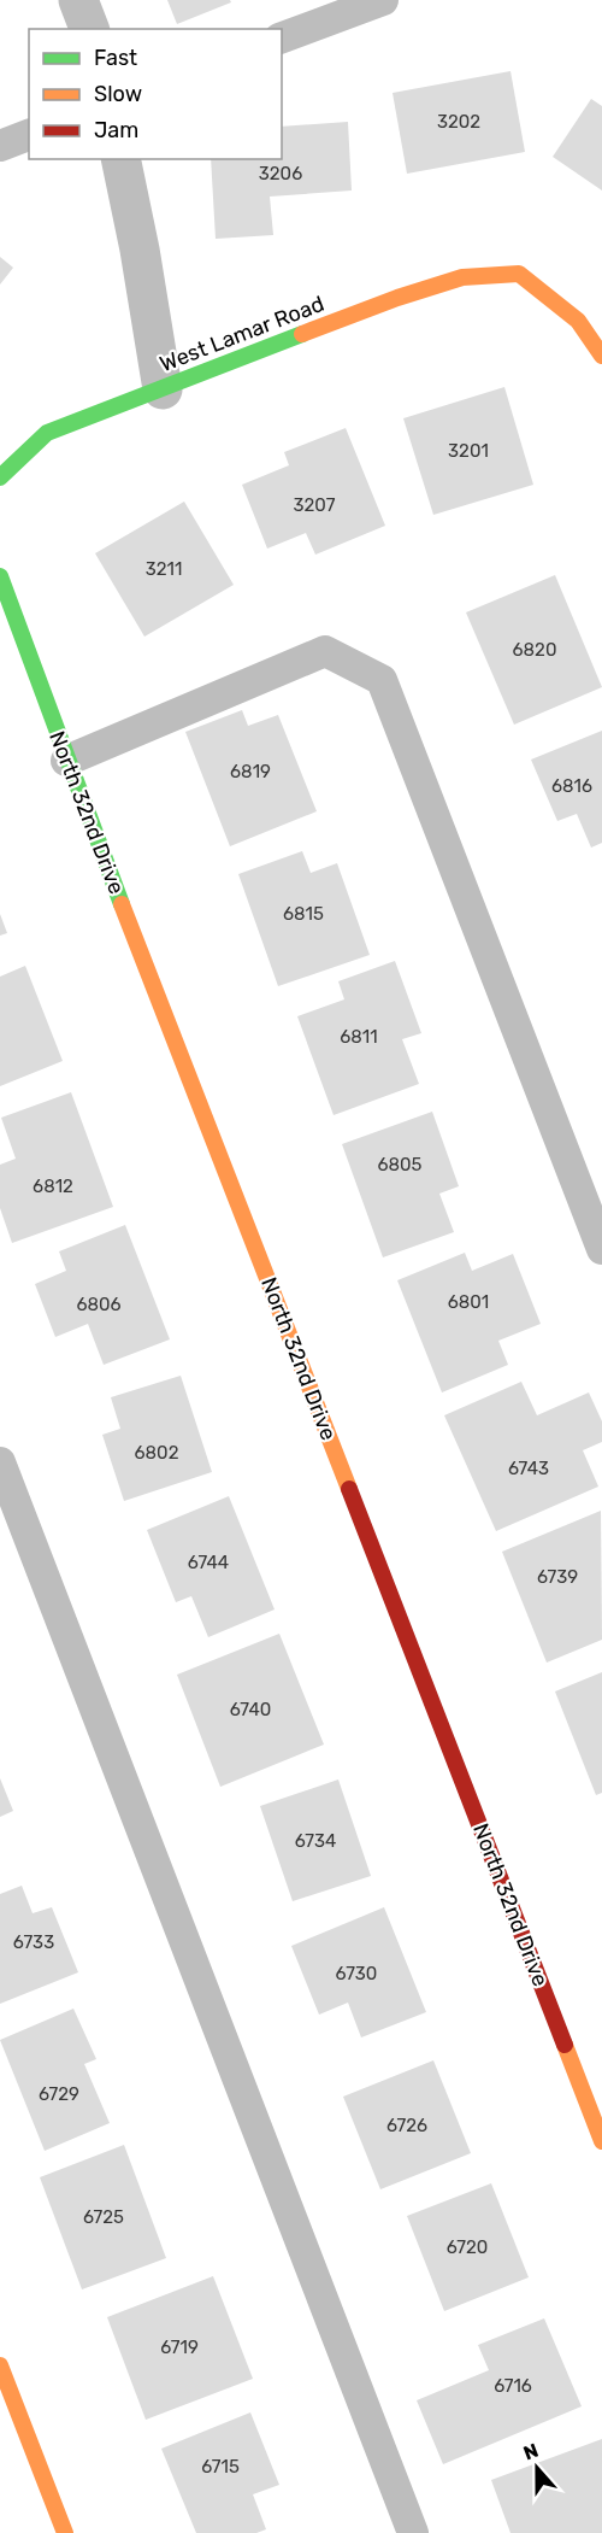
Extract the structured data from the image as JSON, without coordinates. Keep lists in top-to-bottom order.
{
  "streets": {
    "street": ["West Lamar Road", "North 32nd Drive"]
  },
  "house_numbers": [
    "3202",
    "3206",
    "3201",
    "3207",
    "3211",
    "6820",
    "6819",
    "6816",
    "6815",
    "6811",
    "6805",
    "6812",
    "6801",
    "6806",
    "6802",
    "6743",
    "6744",
    "6739",
    "6740",
    "6734",
    "6733",
    "6730",
    "6729",
    "6726",
    "6725",
    "6720",
    "6719",
    "6716",
    "6715"
  ],
  "legend": ["Fast", "Slow", "Jam"],
  "north": "top"
}
